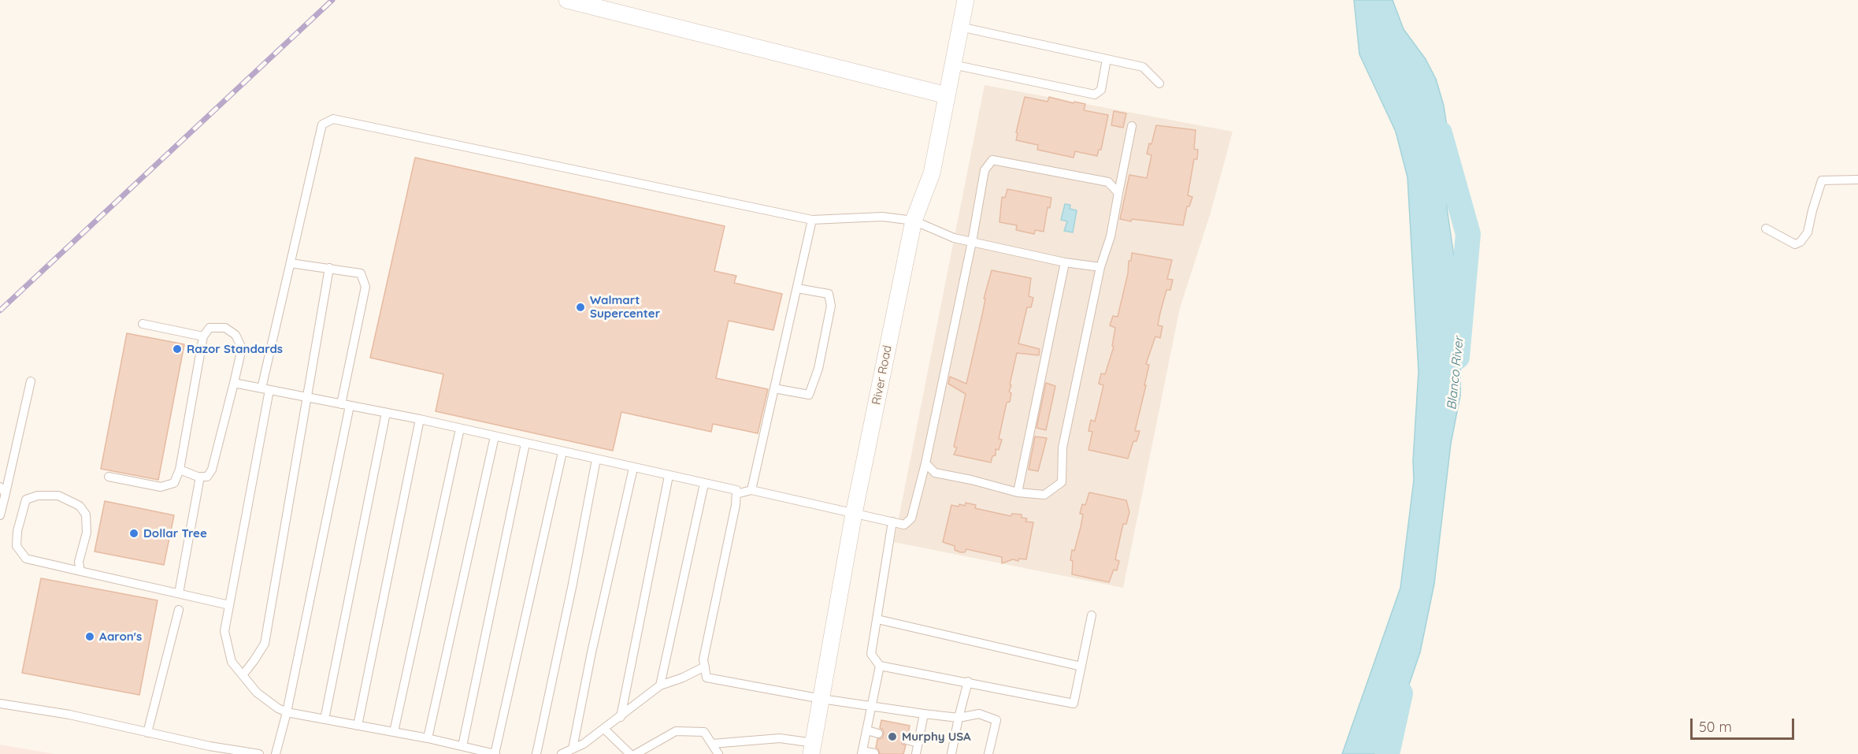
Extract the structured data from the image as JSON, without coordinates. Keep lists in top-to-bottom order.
{
  "streets": {
    "street": ["River Road"]
  },
  "water": ["Blanco River"],
  "places": [
    "Walmart Supercenter",
    "Razor Standards",
    "Dollar Tree",
    "Aaron's",
    "Murphy USA"
  ],
  "scale_bar": "50 m"
}
